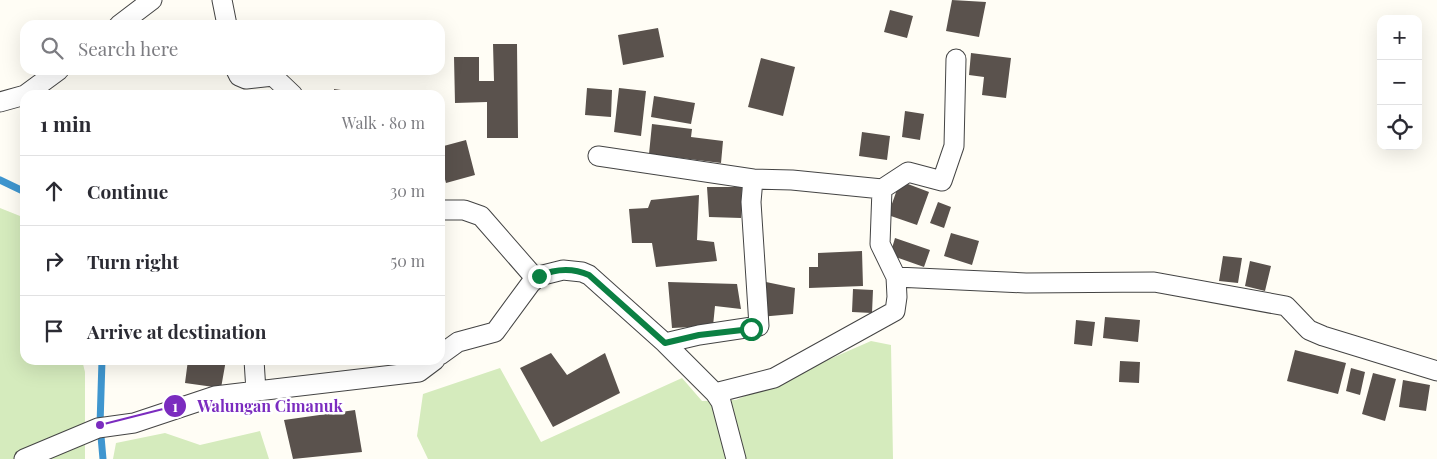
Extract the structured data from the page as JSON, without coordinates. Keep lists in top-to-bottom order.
{
  "places": ["Walungan Cimanuk"],
  "page": {
    "map_buttons": ["+", "−"],
    "search": "Search here",
    "heading": ["1 min", "Walk · 80 m"],
    "list": [
      ["Continue", "30 m"],
      ["Turn right", "50 m"],
      "Arrive at destination"
    ]
  }
}
